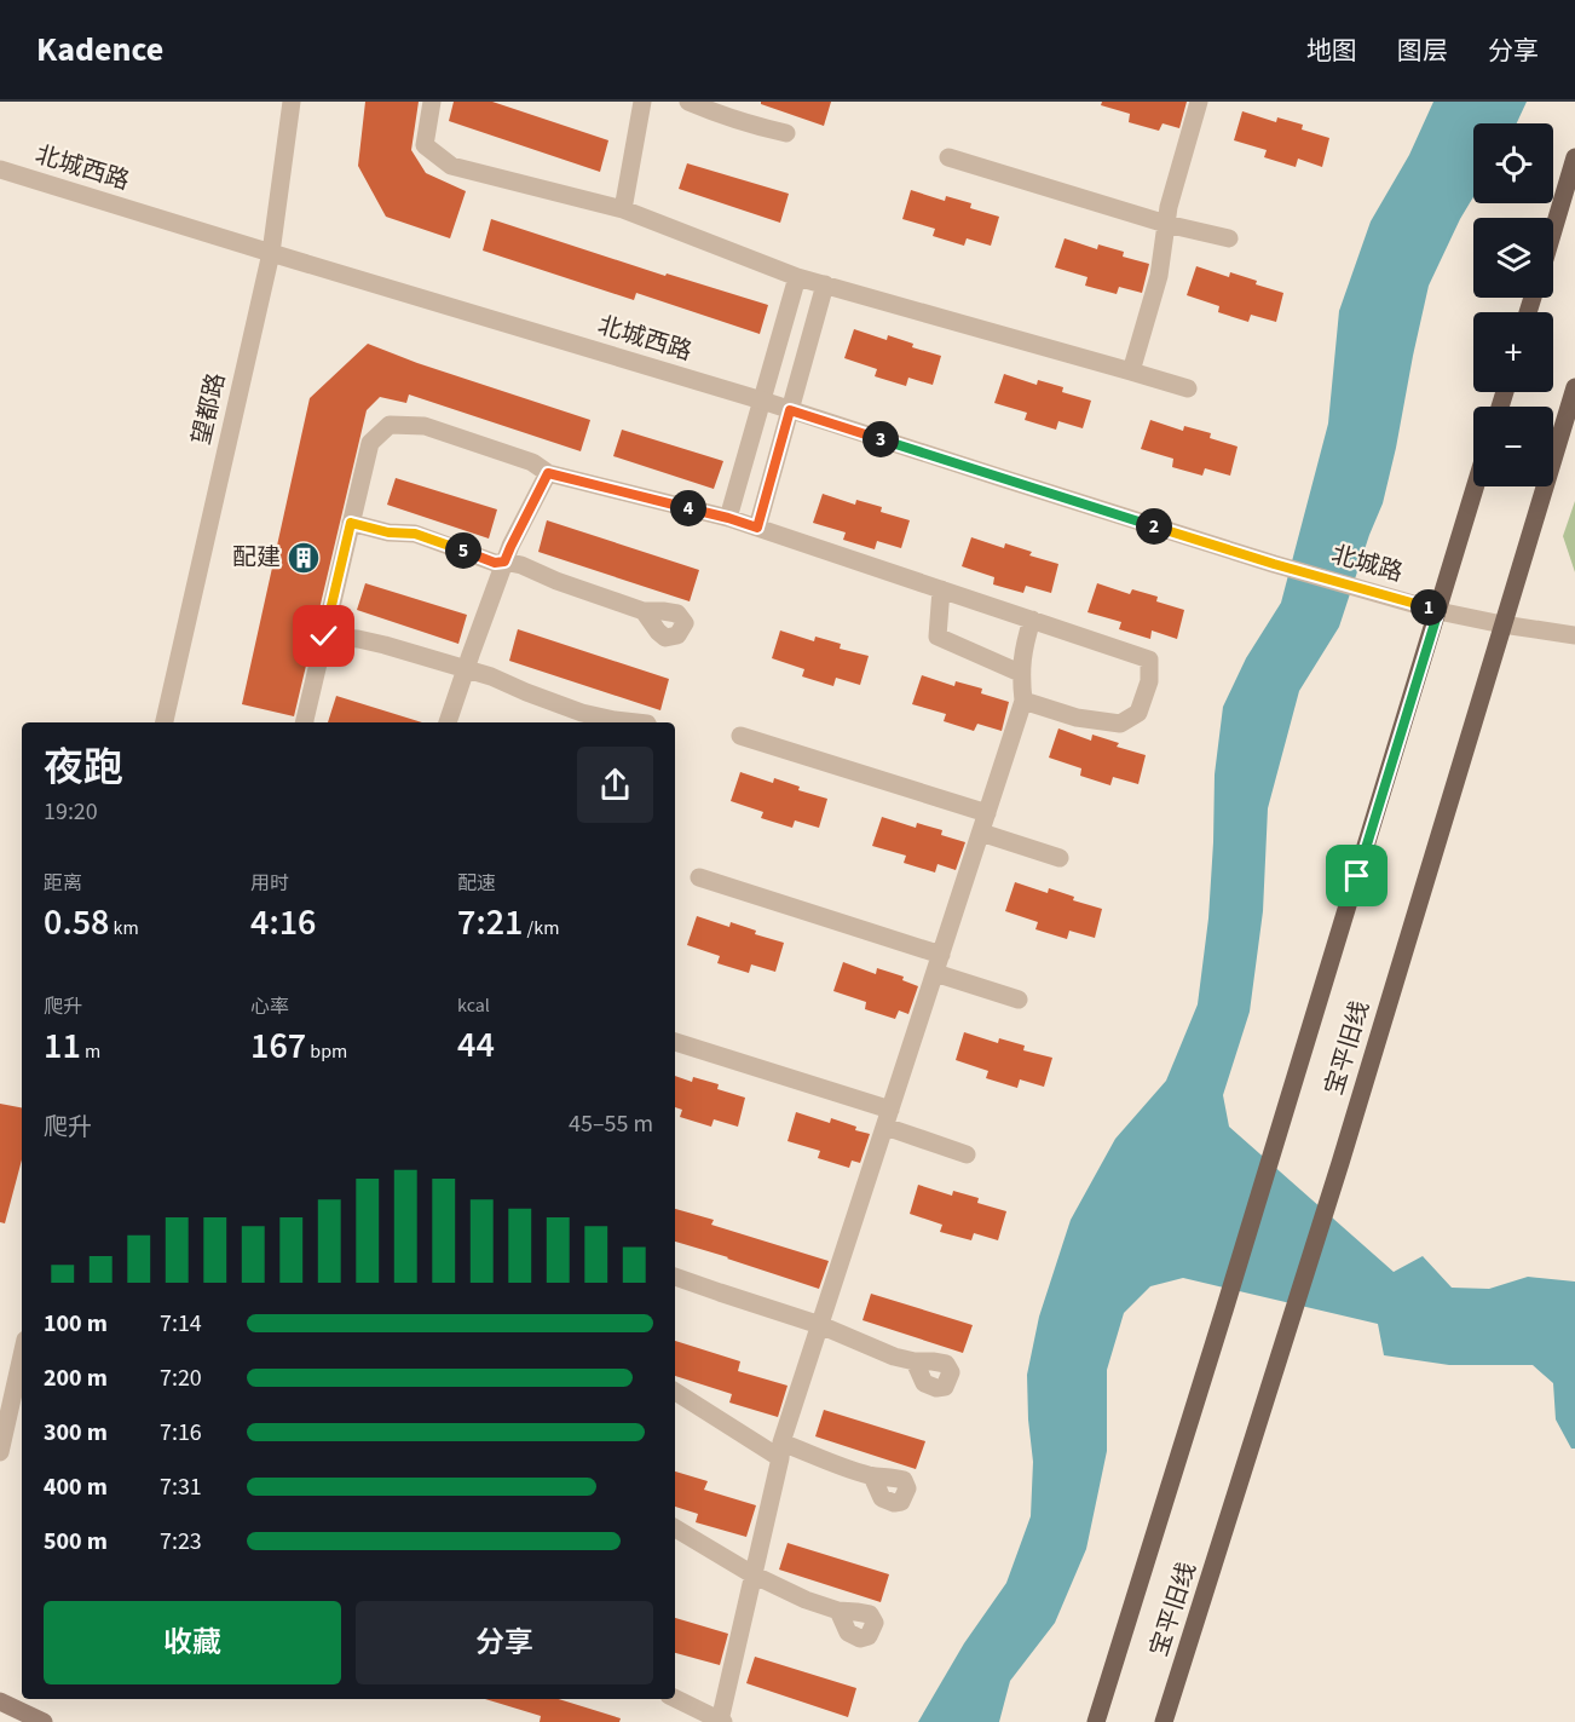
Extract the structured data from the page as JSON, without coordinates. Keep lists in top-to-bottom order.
{
  "streets": {
    "main road": ["宝平旧线"],
    "street": ["北城西路", "望都路", "北城路"]
  },
  "crossings": [
    ["北城西路", "望都路"],
    ["北城西路", "北城路"],
    ["北城路", "宝平旧线"]
  ],
  "places": {
    "building": ["配建"]
  },
  "page": {
    "header": "Kadence",
    "nav": ["地图", "图层", "分享"],
    "map_buttons": ["+", "−"],
    "pins": [
      "3",
      "4",
      "2",
      "5",
      "1"
    ],
    "heading": ["夜跑", "19:20"],
    "stats": [
      ["距离", "0.58 km"],
      ["用时", "4:16"],
      ["配速", "7:21 /km"],
      ["爬升", "11 m"],
      ["心率", "167 bpm"],
      ["kcal", "44"]
    ],
    "chart": ["爬升", "45–55 m"],
    "list": [
      {
        "name": "100 m",
        "note": "7:14"
      },
      {
        "name": "200 m",
        "note": "7:20"
      },
      {
        "name": "300 m",
        "note": "7:16"
      },
      {
        "name": "400 m",
        "note": "7:31"
      },
      {
        "name": "500 m",
        "note": "7:23"
      }
    ],
    "buttons": ["收藏", "分享"]
  }
}
